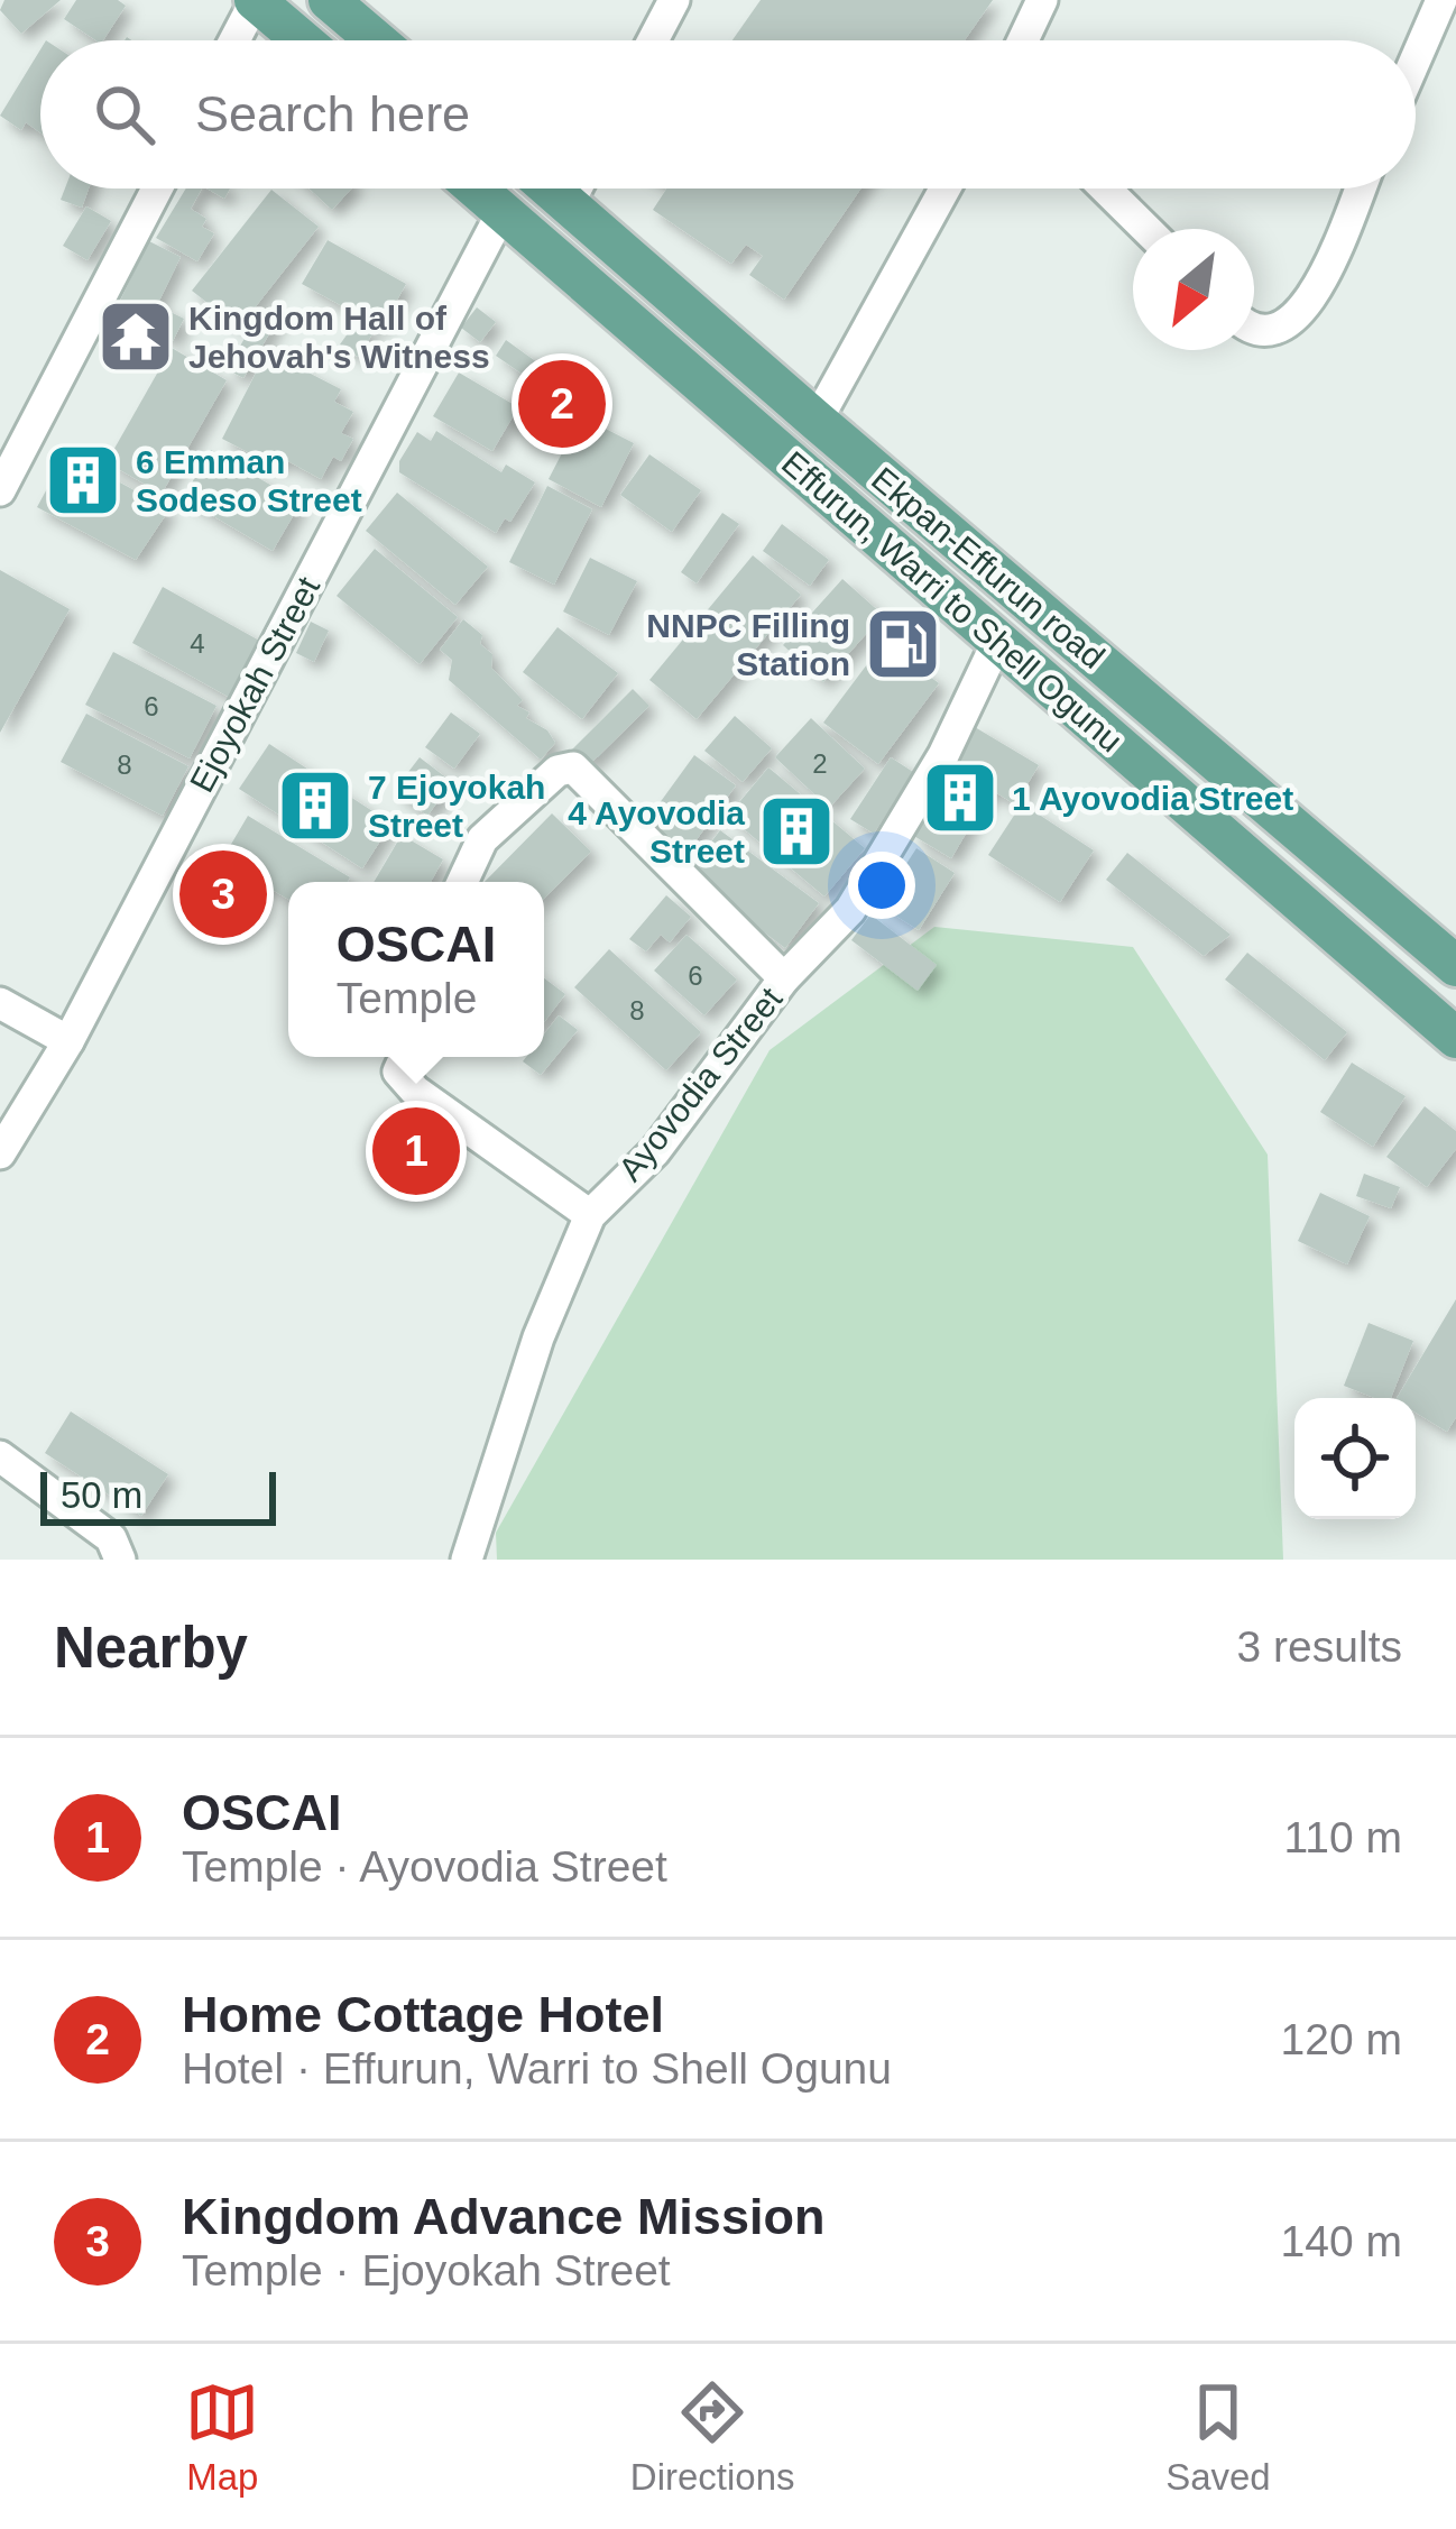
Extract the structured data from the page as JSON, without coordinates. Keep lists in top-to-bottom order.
{
  "streets": {
    "main road": ["Ekpan-Effurun road", "Effurun, Warri to Shell Ogunu"],
    "street": ["Ejoyokah Street", "Ayovodia Street"]
  },
  "crossings": [
    ["Effurun, Warri to Shell Ogunu", "Ejoyokah Street"],
    ["Effurun, Warri to Shell Ogunu", "Ayovodia Street"]
  ],
  "places": {
    "temple": ["Kingdom Hall of Jehovah's Witness"],
    "building": [
      "6 Emman Sodeso Street",
      "1 Ayovodia Street",
      "7 Ejoyokah Street",
      "4 Ayovodia Street"
    ],
    "fuel station": ["NNPC Filling Station"]
  },
  "house_numbers": [
    "4",
    "6",
    "2",
    "8",
    "6",
    "8"
  ],
  "scale_bar": "50 m",
  "north": "bottom left",
  "page": {
    "search": "Search here",
    "pins": ["2", "3", "1"],
    "popup": ["OSCAI", "Temple"],
    "scale": "50 m",
    "heading": ["Nearby", "3 results"],
    "list": [
      {
        "mark": "1",
        "name": "OSCAI",
        "note": "Temple · Ayovodia Street",
        "value": "110 m"
      },
      {
        "mark": "2",
        "name": "Home Cottage Hotel",
        "note": "Hotel · Effurun, Warri to Shell Ogunu",
        "value": "120 m"
      },
      {
        "mark": "3",
        "name": "Kingdom Advance Mission",
        "note": "Temple · Ejoyokah Street",
        "value": "140 m"
      }
    ],
    "nav": ["Map", "Directions", "Saved"]
  }
}
